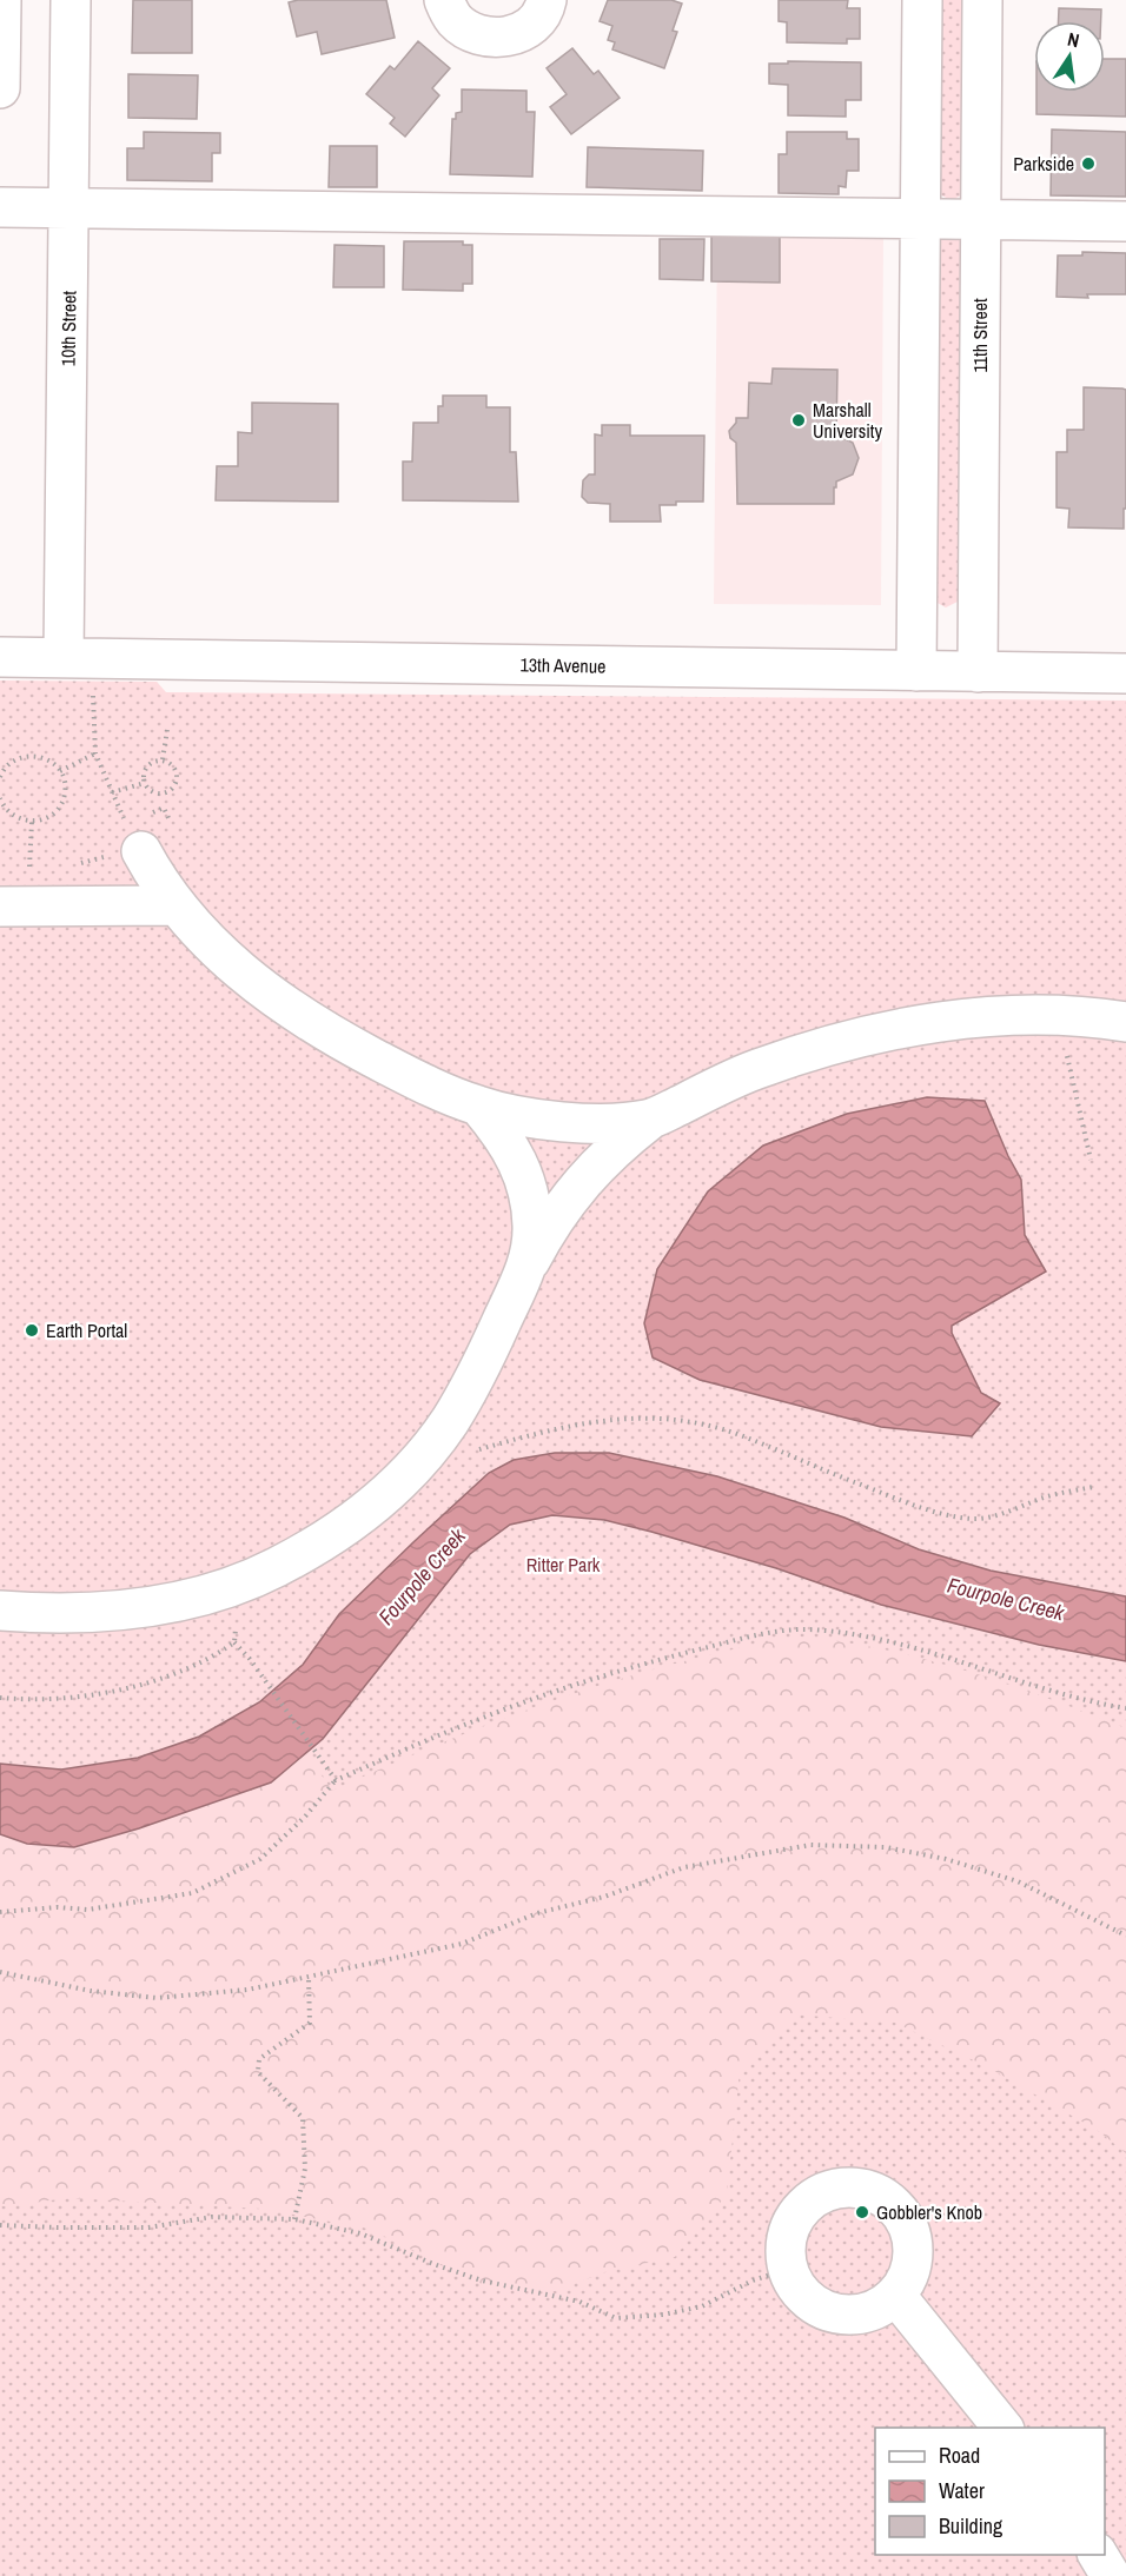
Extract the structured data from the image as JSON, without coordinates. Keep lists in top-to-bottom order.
{
  "streets": {
    "street": ["10th Street", "11th Street", "13th Avenue"]
  },
  "crossings": [
    ["10th Street", "13th Avenue"],
    ["11th Street", "13th Avenue"]
  ],
  "water": ["Fourpole Creek"],
  "parks": ["Ritter Park"],
  "places": [
    "Parkside",
    "Marshall University",
    "Earth Portal",
    "Gobbler's Knob"
  ],
  "legend": ["Road", "Water", "Building"],
  "north": "top"
}
